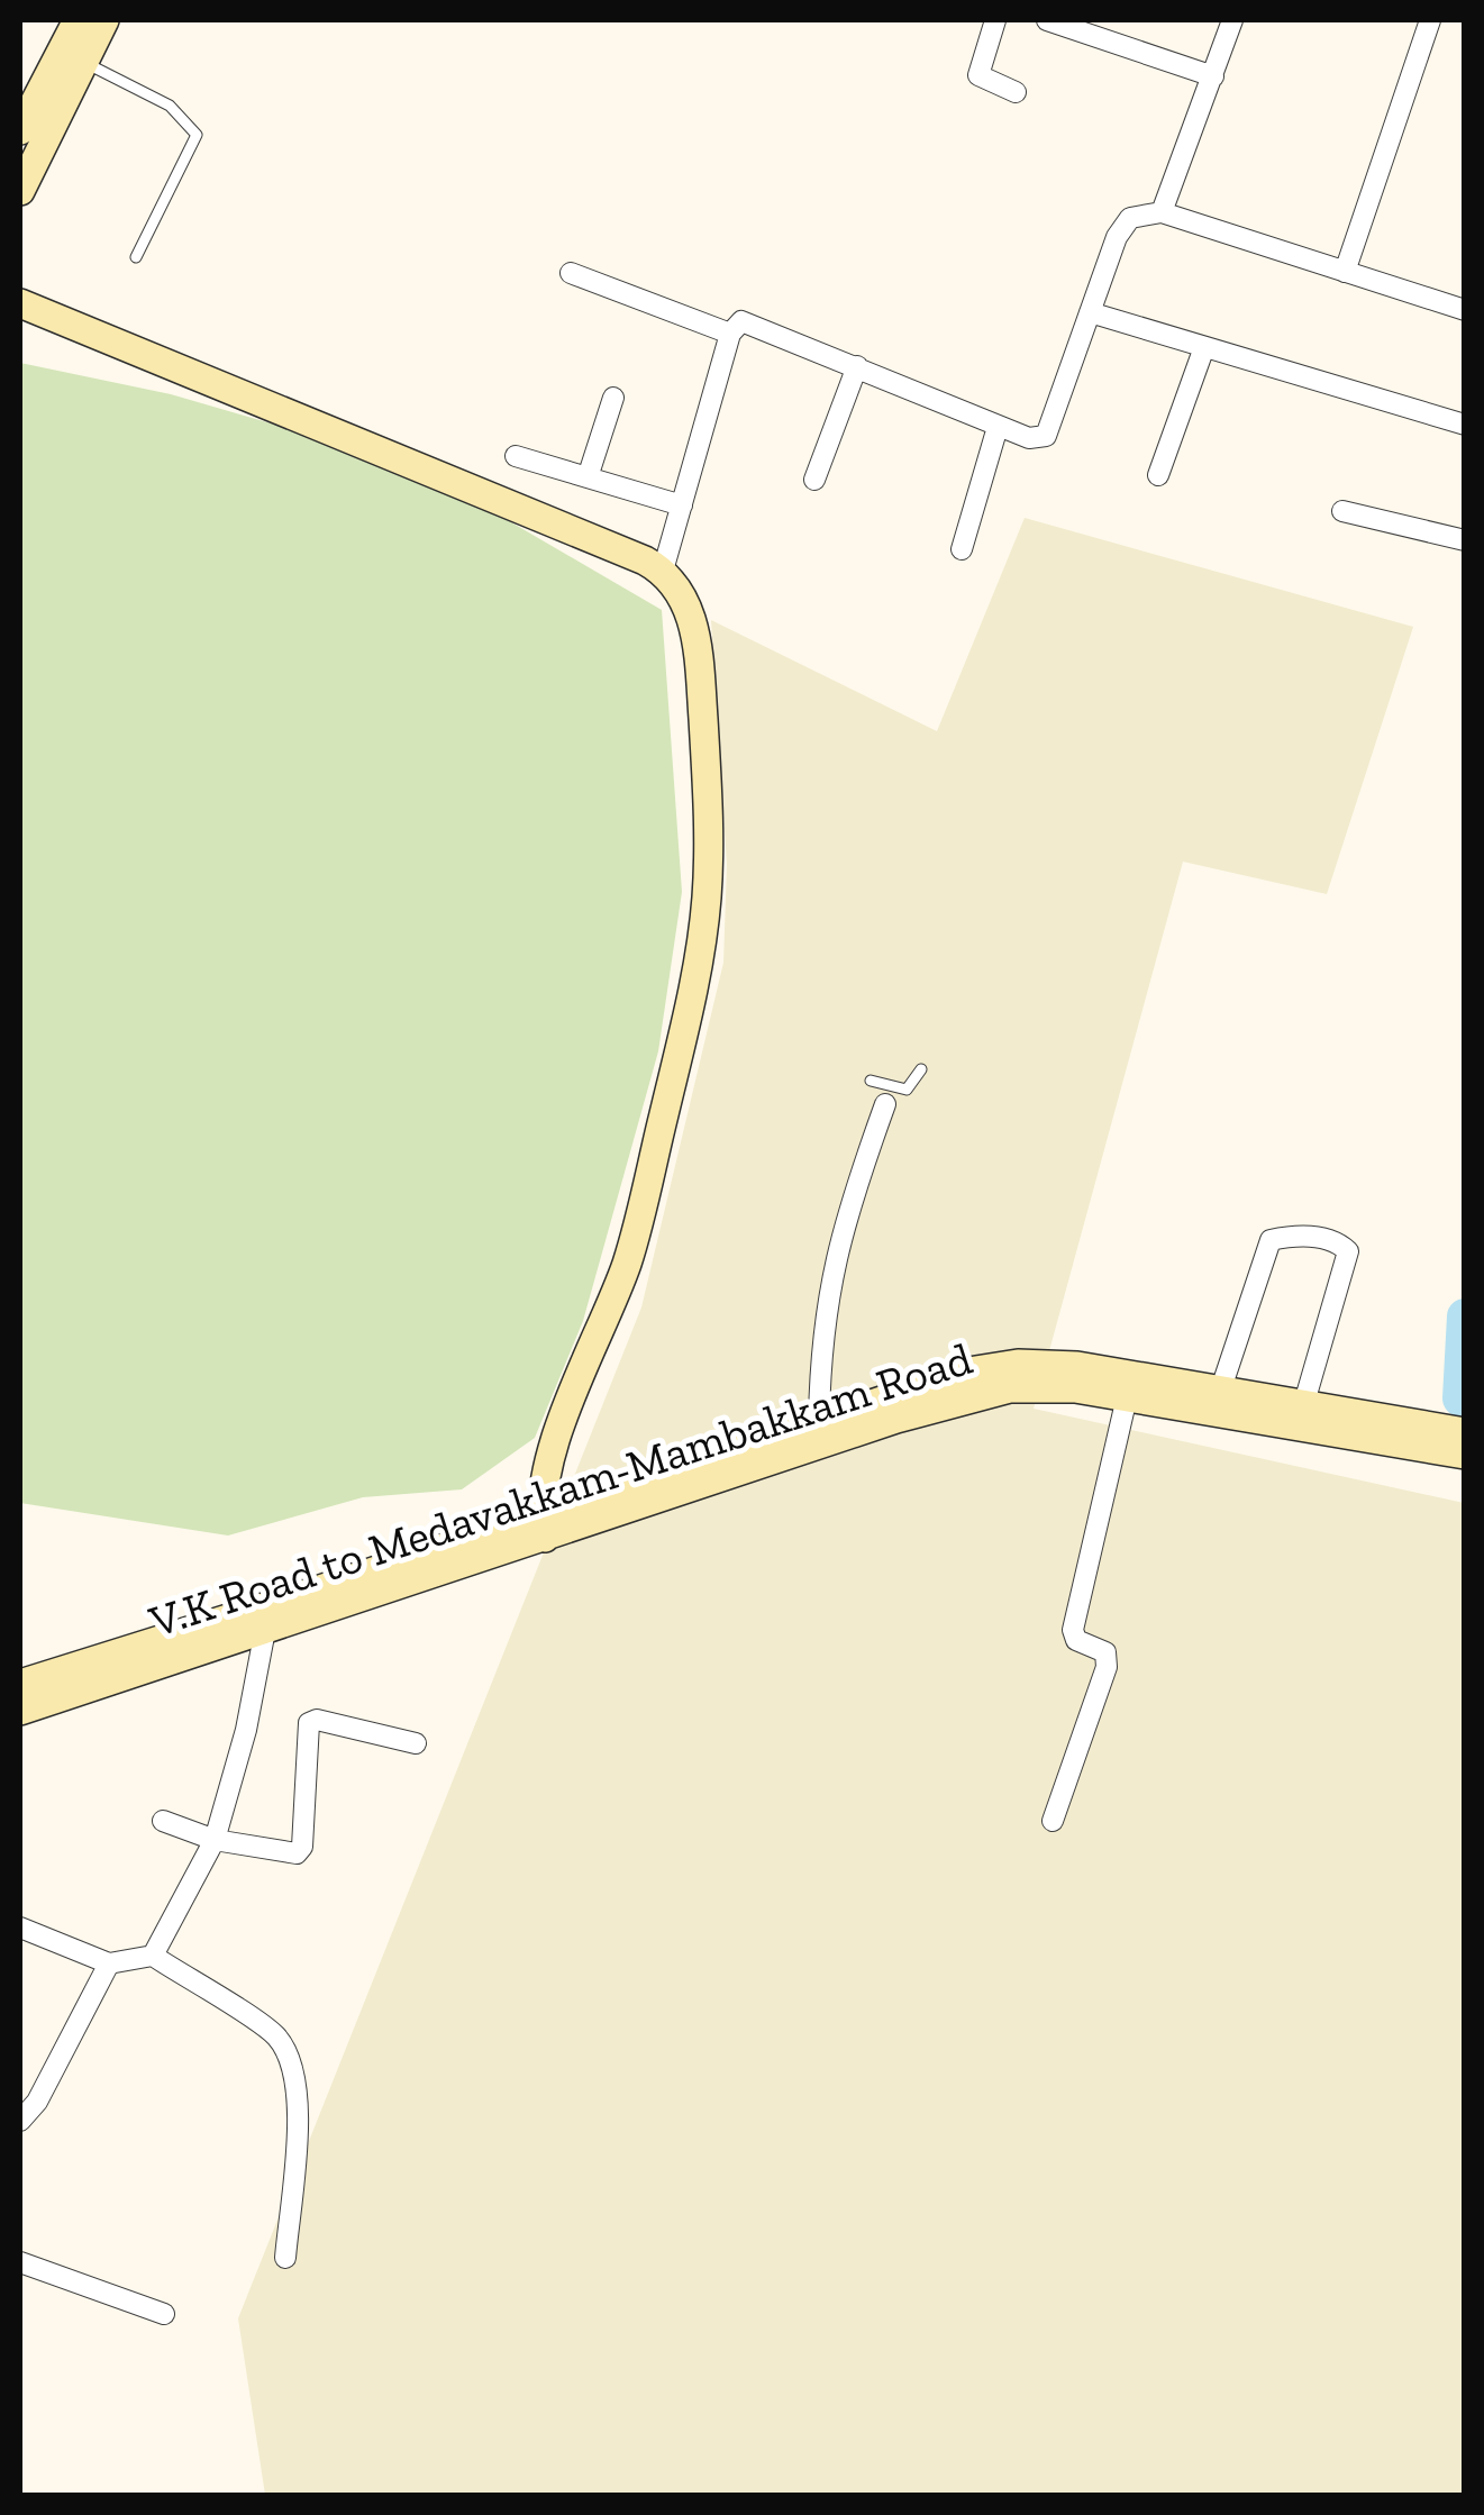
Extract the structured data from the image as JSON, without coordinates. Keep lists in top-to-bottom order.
{
  "streets": {
    "street": ["V.K Road to Medavakkam-Mambakkam Road"]
  }
}
